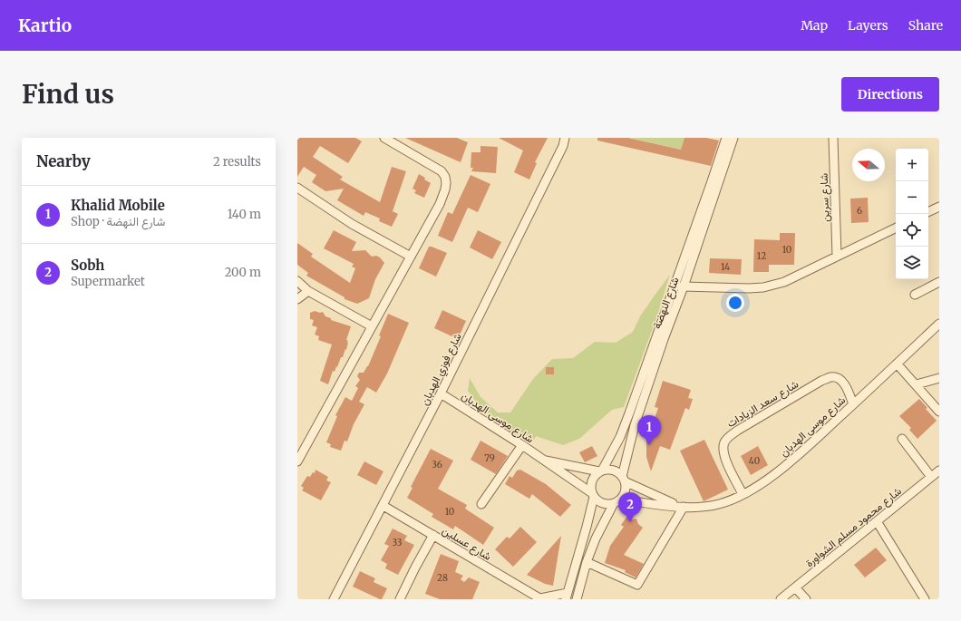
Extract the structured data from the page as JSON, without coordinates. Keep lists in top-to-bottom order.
{
  "streets": {
    "street": [
      "شارع سرين",
      "شارع النهضة",
      "شارع فوزي الهدبان",
      "شارع سعد الزيادات",
      "شارع موسى الهدبان",
      "شارع محمود مسلم الشواورة",
      "شارع عسلين"
    ]
  },
  "crossings": [
    ["شارع النهضة", "شارع موسى الهدبان"],
    ["شارع فوزي الهدبان", "شارع موسى الهدبان"],
    ["شارع فوزي الهدبان", "شارع عسلين"],
    ["شارع سعد الزيادات", "شارع موسى الهدبان"]
  ],
  "house_numbers": [
    "6",
    "10",
    "12",
    "14",
    "79",
    "40",
    "36",
    "10",
    "33",
    "28"
  ],
  "north": "left",
  "page": {
    "header": "Kartio",
    "nav": ["Map", "Layers", "Share"],
    "buttons": "Directions",
    "title": "Find us",
    "heading": ["Nearby", "2 results"],
    "map_buttons": ["+", "−"],
    "list": [
      {
        "mark": "1",
        "name": "Khalid Mobile",
        "note": "Shop · شارع النهضة",
        "value": "140 m"
      },
      {
        "mark": "2",
        "name": "Sobh",
        "note": "Supermarket",
        "value": "200 m"
      }
    ],
    "pins": ["1", "2"]
  }
}
